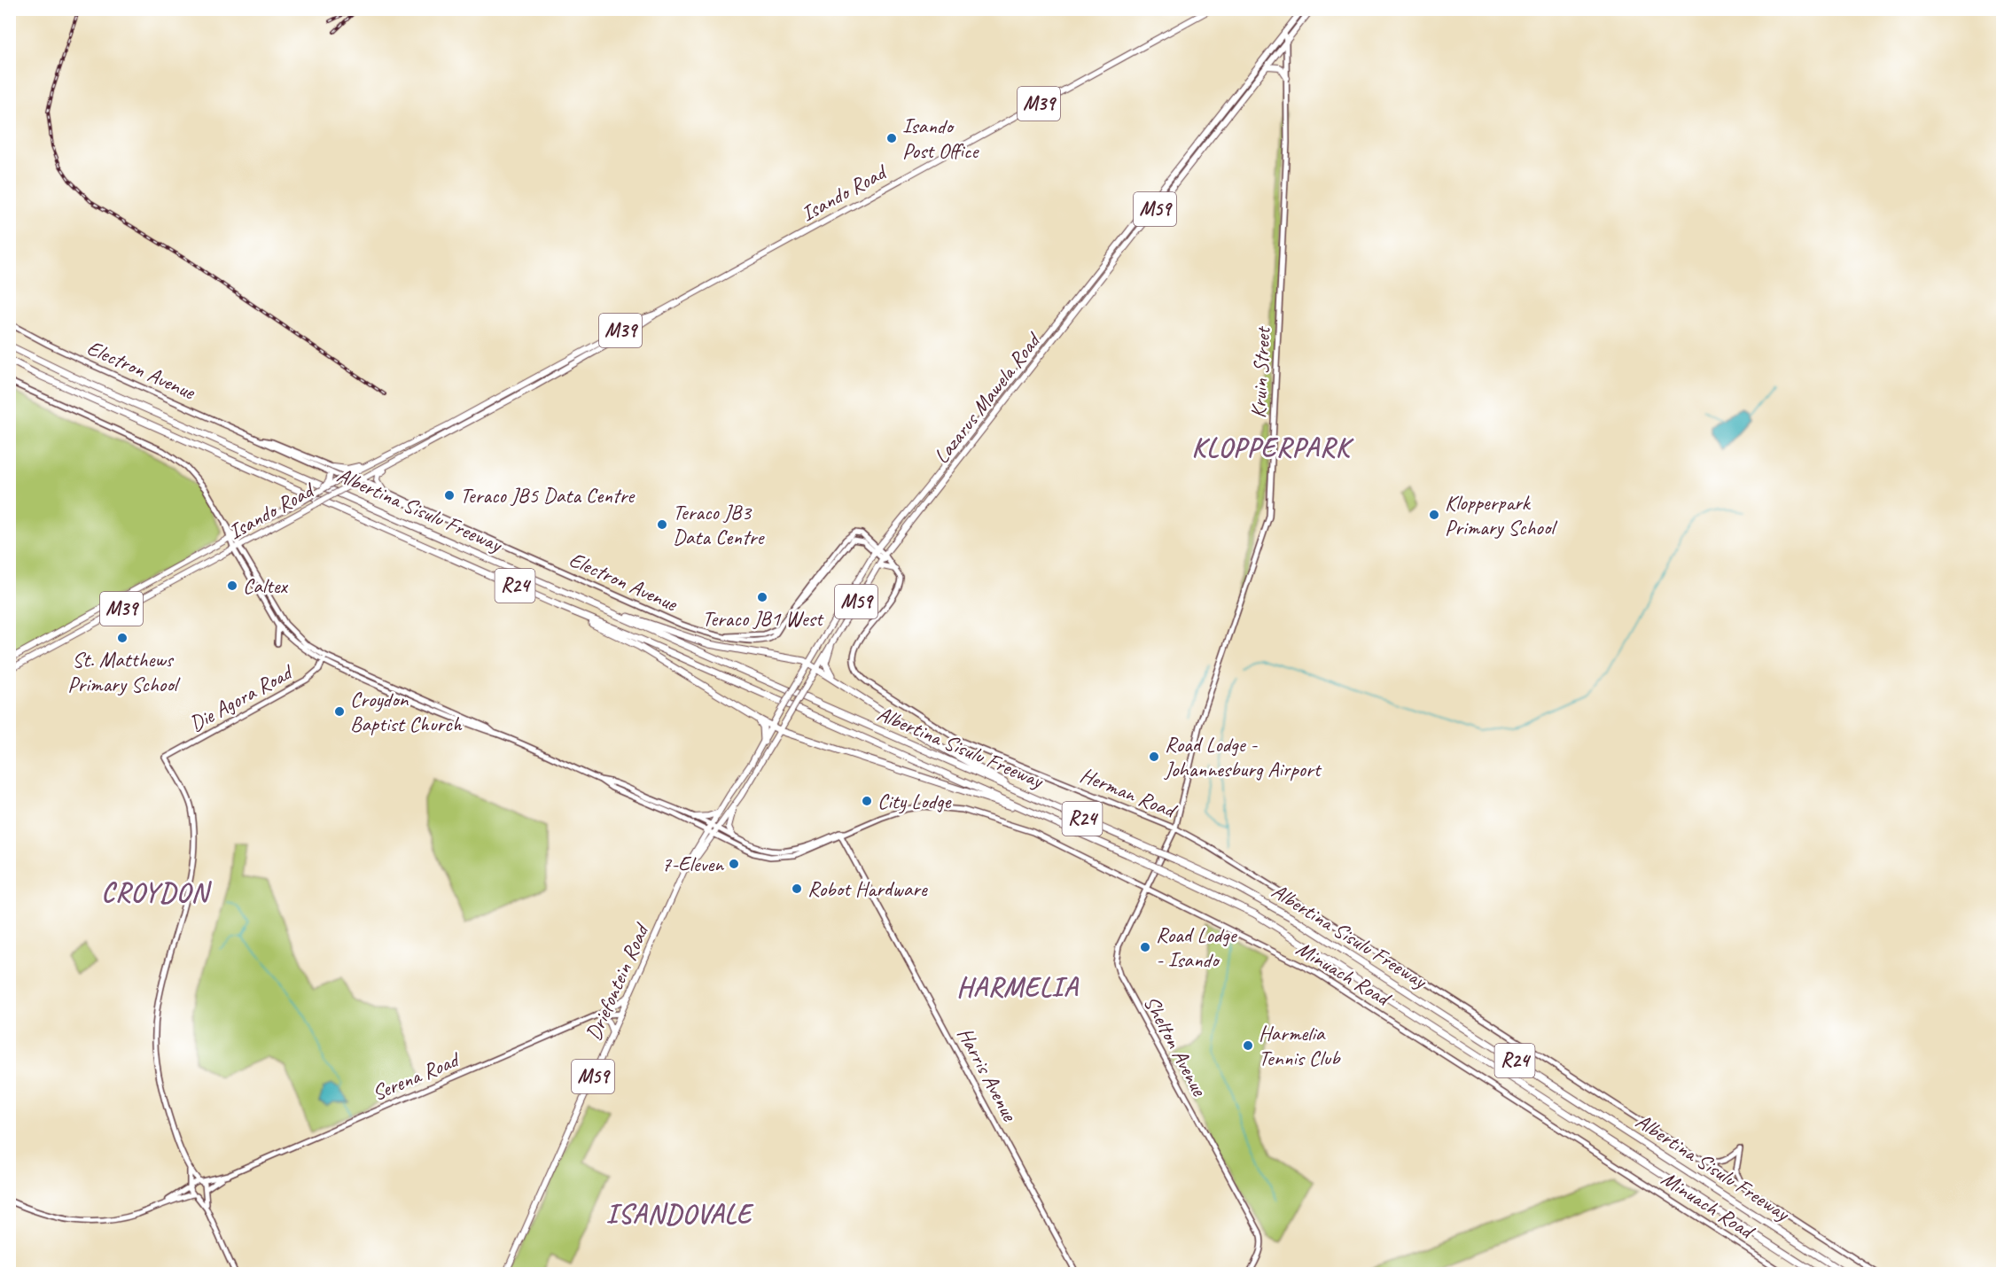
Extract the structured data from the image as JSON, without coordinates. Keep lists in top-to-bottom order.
{
  "streets": {
    "highway": ["Albertina Sisulu Freeway", "R24"],
    "main road": [
      "M39",
      "Isando Road",
      "M59",
      "Electron Avenue",
      "Kruin Street",
      "Lazarus Mawela Road",
      "Die Agora Road",
      "Herman Road",
      "Minuach Road",
      "Driefontein Road",
      "Shelton Avenue",
      "Harris Avenue",
      "Serena Road"
    ]
  },
  "crossings": [
    ["Isando Road", "Electron Avenue"],
    ["Electron Avenue", "Lazarus Mawela Road"],
    ["Kruin Street", "Lazarus Mawela Road"],
    ["Kruin Street", "Herman Road"],
    ["Kruin Street", "Shelton Avenue"],
    ["Lazarus Mawela Road", "Driefontein Road"],
    ["Herman Road", "Shelton Avenue"],
    ["Minuach Road", "Shelton Avenue"],
    ["Minuach Road", "Harris Avenue"],
    ["Driefontein Road", "Serena Road"]
  ],
  "districts": [
    "KLOPPERPARK",
    "CROYDON",
    "HARMELIA",
    "ISANDOVALE"
  ],
  "places": [
    "Isando Post Office",
    "Teraco JB5 Data Centre",
    "Klopperpark Primary School",
    "Teraco JB3 Data Centre",
    "Caltex",
    "Teraco JB1 West",
    "St. Matthews Primary School",
    "Croydon Baptist Church",
    "Road Lodge - Johannesburg Airport",
    "City Lodge",
    "7-Eleven",
    "Robot Hardware",
    "Road Lodge - Isando",
    "Harmelia Tennis Club"
  ]
}
